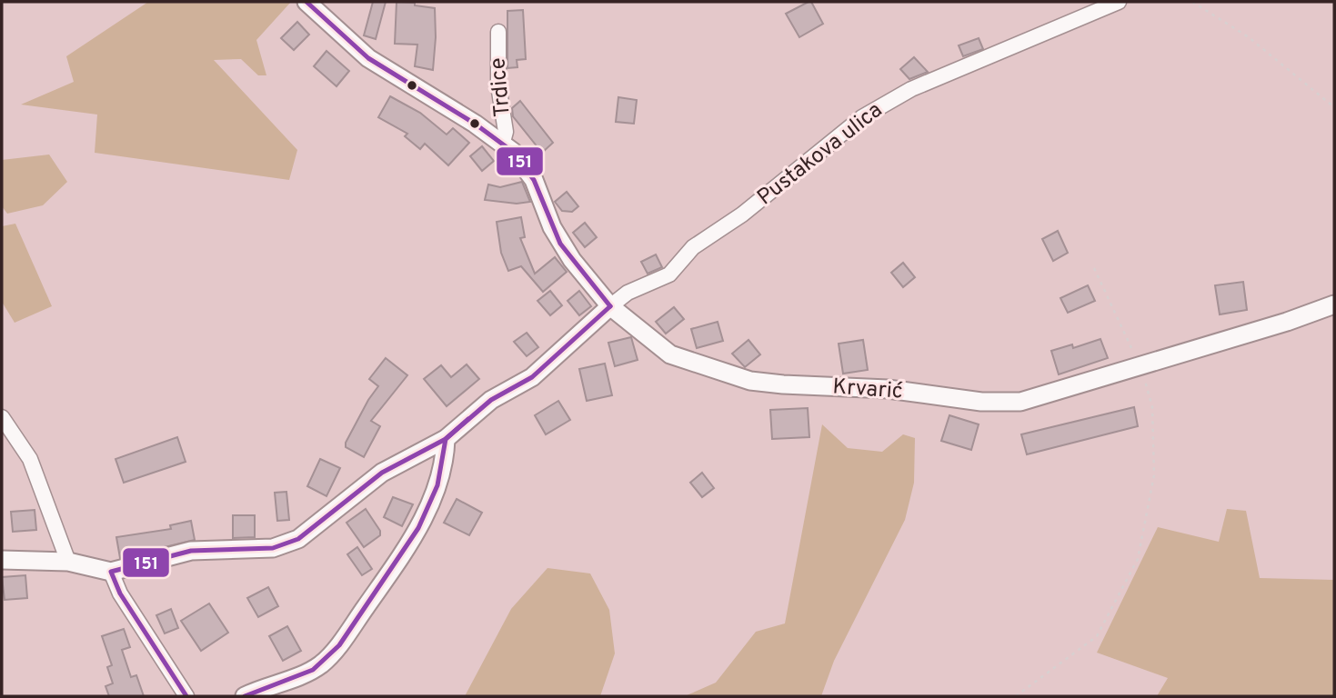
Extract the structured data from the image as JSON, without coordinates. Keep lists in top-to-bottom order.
{
  "streets": {
    "street": ["Trdice", "Pustakova ulica", "Krvarić"]
  },
  "crossings": [
    ["Trdice", "Pustakova ulica"],
    ["Trdice", "Krvarić"],
    ["Pustakova ulica", "Krvarić"]
  ],
  "lines": ["transit line 151"]
}
